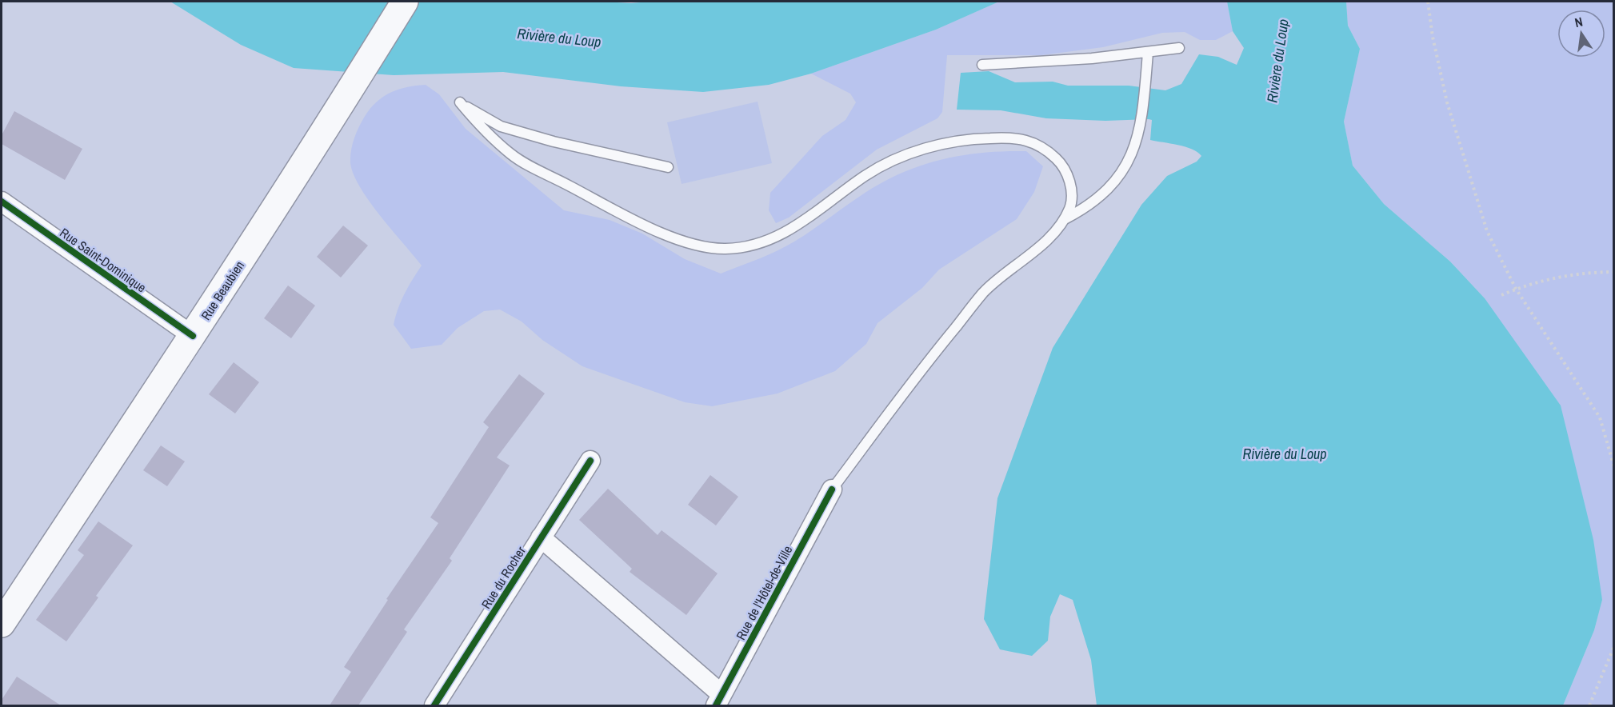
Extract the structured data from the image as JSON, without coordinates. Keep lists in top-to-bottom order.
{
  "streets": {
    "main road": ["Rue Beaubien"],
    "street": ["Rue Saint-Dominique", "Rue du Rocher", "Rue de l'Hôtel-de-Ville"]
  },
  "crossings": [
    ["Rue Saint-Dominique", "Rue Beaubien"],
    ["Rue du Rocher", "Rue de l'Hôtel-de-Ville"]
  ],
  "water": ["Rivière du Loup"],
  "north": "top"
}
